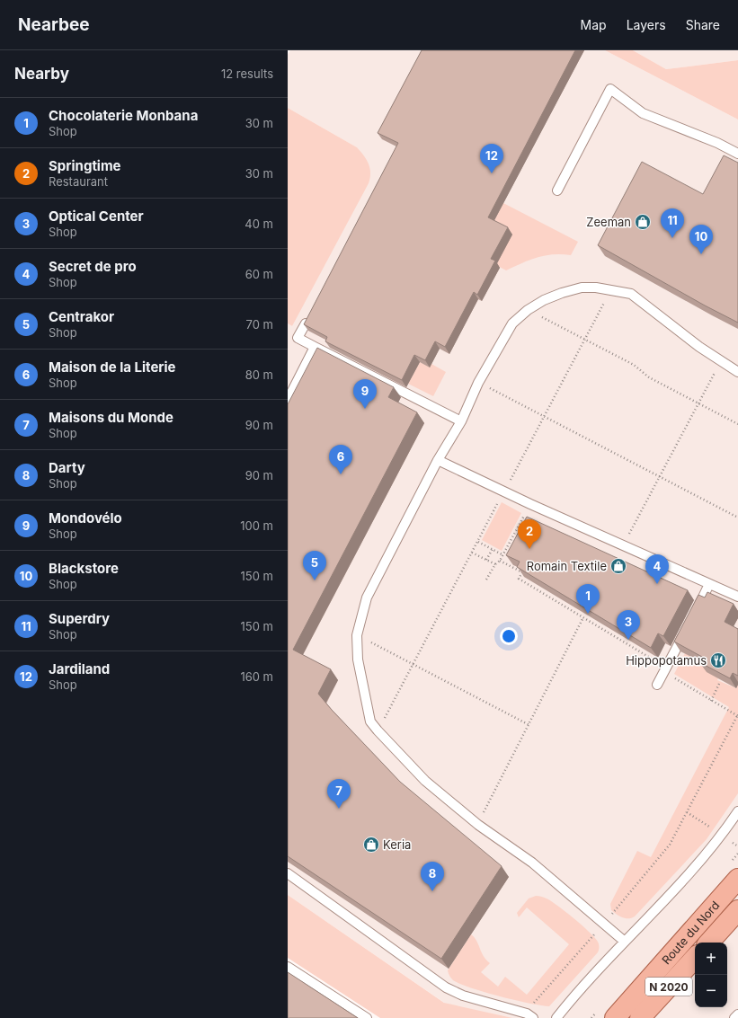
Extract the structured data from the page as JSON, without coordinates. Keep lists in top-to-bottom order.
{
  "streets": {
    "main road": ["Route du Nord", "N 2020"]
  },
  "places": {
    "shop": ["Zeeman", "Romain Textile", "Keria"],
    "restaurant": ["Hippopotamus"]
  },
  "page": {
    "header": "Nearbee",
    "nav": ["Map", "Layers", "Share"],
    "heading": ["Nearby", "12 results"],
    "list": [
      {
        "mark": "1",
        "name": "Chocolaterie Monbana",
        "note": "Shop",
        "value": "30 m"
      },
      {
        "mark": "2",
        "name": "Springtime",
        "note": "Restaurant",
        "value": "30 m"
      },
      {
        "mark": "3",
        "name": "Optical Center",
        "note": "Shop",
        "value": "40 m"
      },
      {
        "mark": "4",
        "name": "Secret de pro",
        "note": "Shop",
        "value": "60 m"
      },
      {
        "mark": "5",
        "name": "Centrakor",
        "note": "Shop",
        "value": "70 m"
      },
      {
        "mark": "6",
        "name": "Maison de la Literie",
        "note": "Shop",
        "value": "80 m"
      },
      {
        "mark": "7",
        "name": "Maisons du Monde",
        "note": "Shop",
        "value": "90 m"
      },
      {
        "mark": "8",
        "name": "Darty",
        "note": "Shop",
        "value": "90 m"
      },
      {
        "mark": "9",
        "name": "Mondovélo",
        "note": "Shop",
        "value": "100 m"
      },
      {
        "mark": "10",
        "name": "Blackstore",
        "note": "Shop",
        "value": "150 m"
      },
      {
        "mark": "11",
        "name": "Superdry",
        "note": "Shop",
        "value": "150 m"
      },
      {
        "mark": "12",
        "name": "Jardiland",
        "note": "Shop",
        "value": "160 m"
      }
    ],
    "pins": [
      "12",
      "11",
      "10",
      "9",
      "6",
      "2",
      "5",
      "4",
      "1",
      "3",
      "7",
      "8"
    ],
    "map_buttons": ["+", "−"]
  }
}
